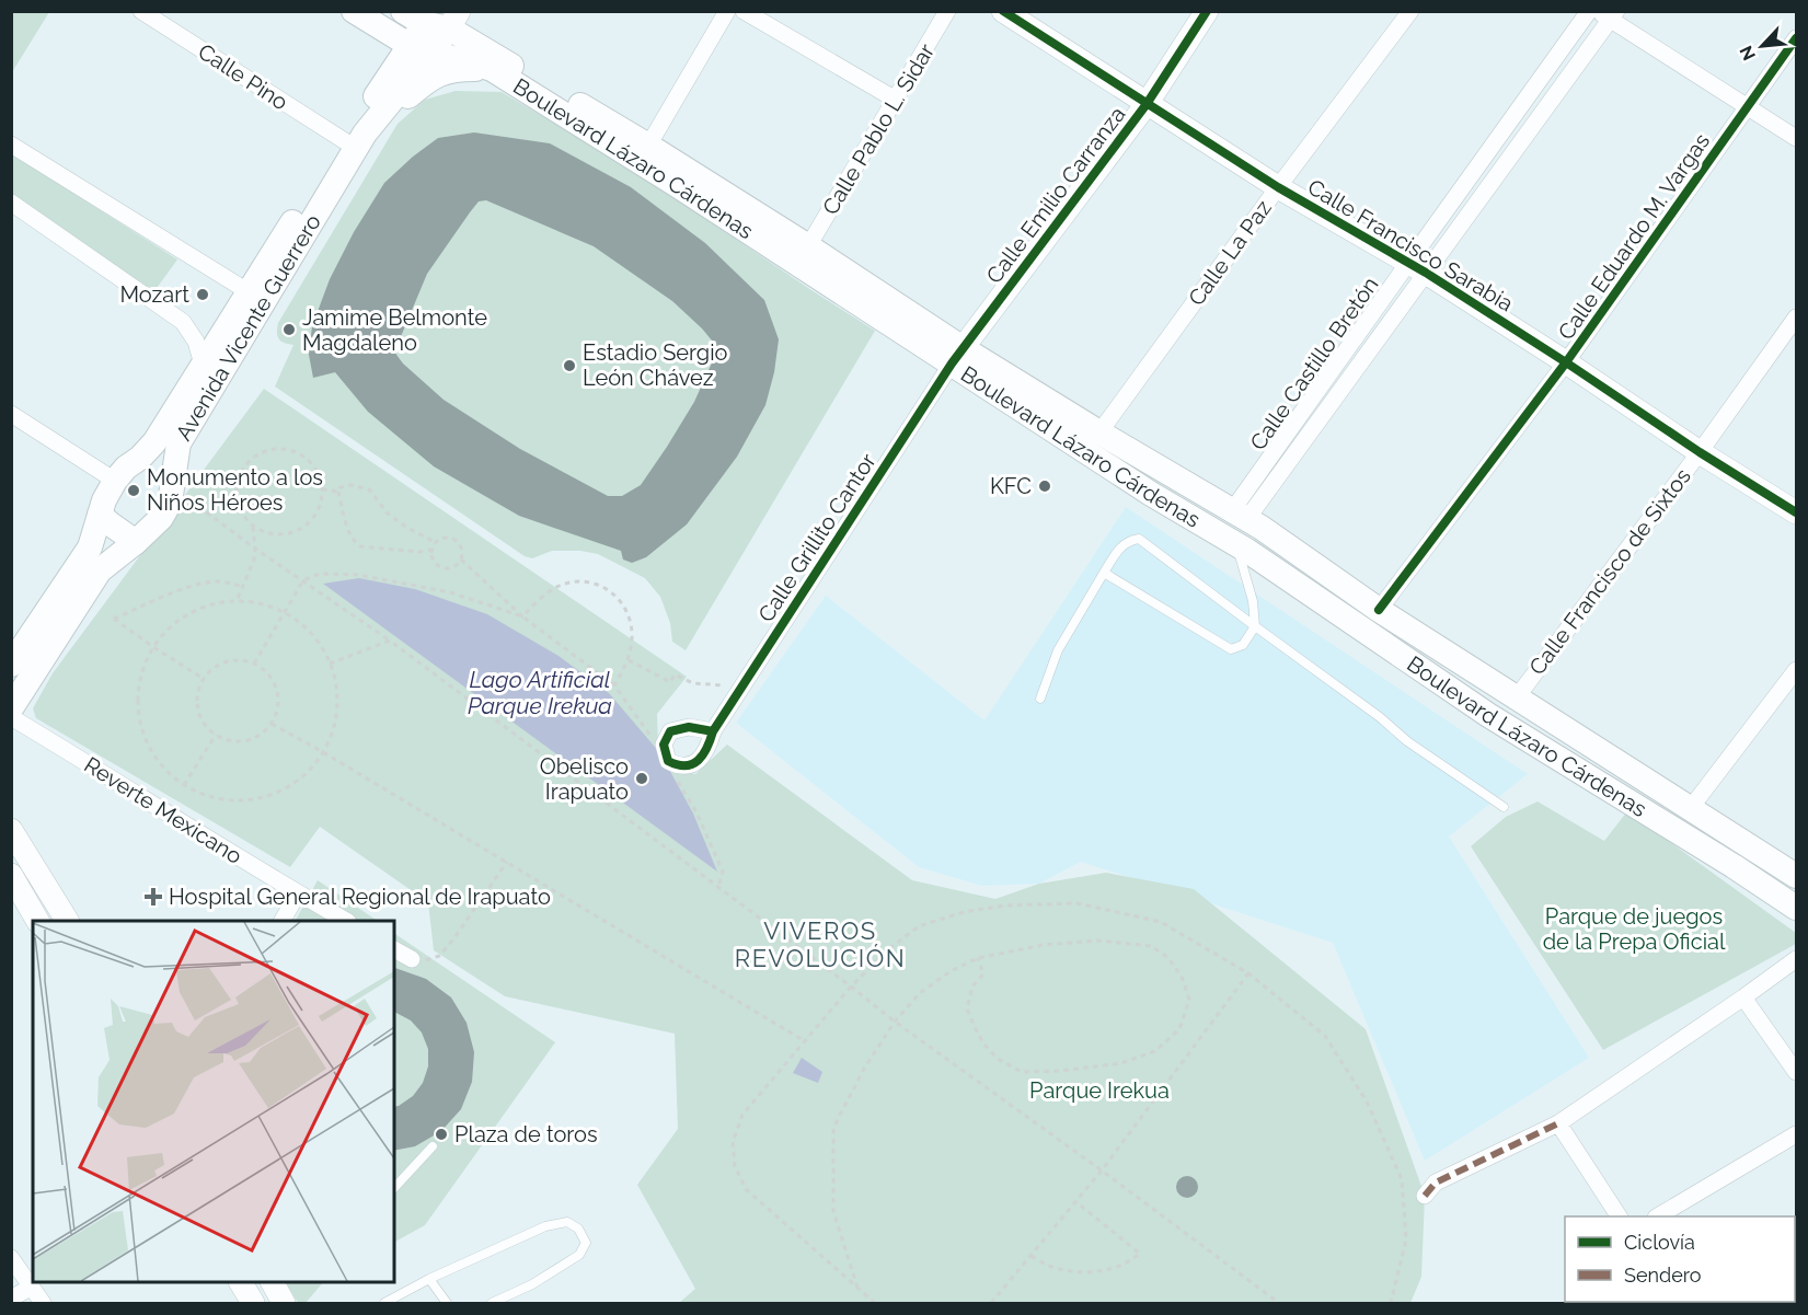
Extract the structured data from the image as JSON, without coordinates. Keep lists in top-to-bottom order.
{
  "streets": {
    "main road": ["Boulevard Lázaro Cárdenas", "Avenida Vicente Guerrero"],
    "street": [
      "Calle Pino",
      "Calle Pablo L. Sidar",
      "Calle Emilio Carranza",
      "Calle Eduardo M. Vargas",
      "Calle Francisco Sarabia",
      "Calle La Paz",
      "Calle Castillo Bretón",
      "Calle Grillito Cantor",
      "Calle Francisco de Sixtos",
      "Reverte Mexicano"
    ]
  },
  "crossings": [
    ["Calle Pino", "Avenida Vicente Guerrero"],
    ["Calle Pablo L. Sidar", "Boulevard Lázaro Cárdenas"],
    ["Boulevard Lázaro Cárdenas", "Calle Emilio Carranza"],
    ["Boulevard Lázaro Cárdenas", "Calle Eduardo M. Vargas"],
    ["Boulevard Lázaro Cárdenas", "Calle La Paz"],
    ["Boulevard Lázaro Cárdenas", "Avenida Vicente Guerrero"],
    ["Boulevard Lázaro Cárdenas", "Calle Castillo Bretón"],
    ["Boulevard Lázaro Cárdenas", "Calle Grillito Cantor"],
    ["Boulevard Lázaro Cárdenas", "Calle Francisco de Sixtos"],
    ["Calle Emilio Carranza", "Calle Francisco Sarabia"],
    ["Calle Emilio Carranza", "Calle Grillito Cantor"],
    ["Calle Eduardo M. Vargas", "Calle Francisco Sarabia"],
    ["Calle Francisco Sarabia", "Calle La Paz"],
    ["Calle Francisco Sarabia", "Calle Castillo Bretón"],
    ["Calle Francisco Sarabia", "Calle Francisco de Sixtos"]
  ],
  "districts": ["VIVEROS REVOLUCIÓN"],
  "water": ["Lago Artificial Parque Irekua"],
  "parks": ["Parque de juegos de la Prepa Oficial", "Parque Irekua"],
  "places": {
    "other": [
      "Mozart",
      "Jamime Belmonte Magdaleno",
      "Estadio Sergio León Chávez",
      "KFC",
      "Monumento a los Niños Héroes",
      "Obelisco Irapuato",
      "Plaza de toros"
    ],
    "health": ["Hospital General Regional de Irapuato"]
  },
  "legend": ["Ciclovía", "Sendero"],
  "north": "bottom left"
}
